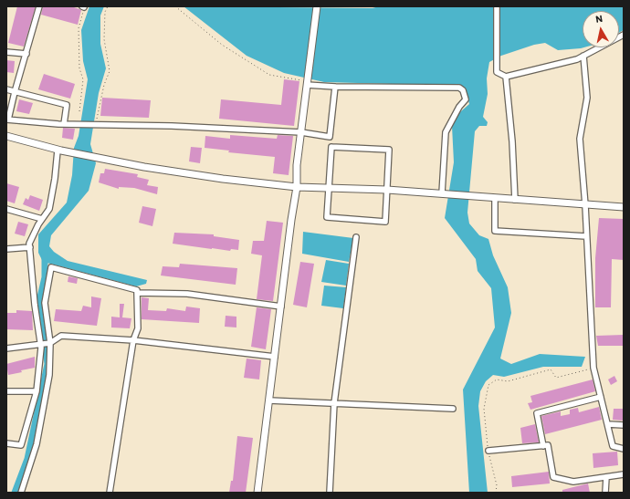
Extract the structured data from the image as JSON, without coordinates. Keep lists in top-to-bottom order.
{
  "north": "top"
}
